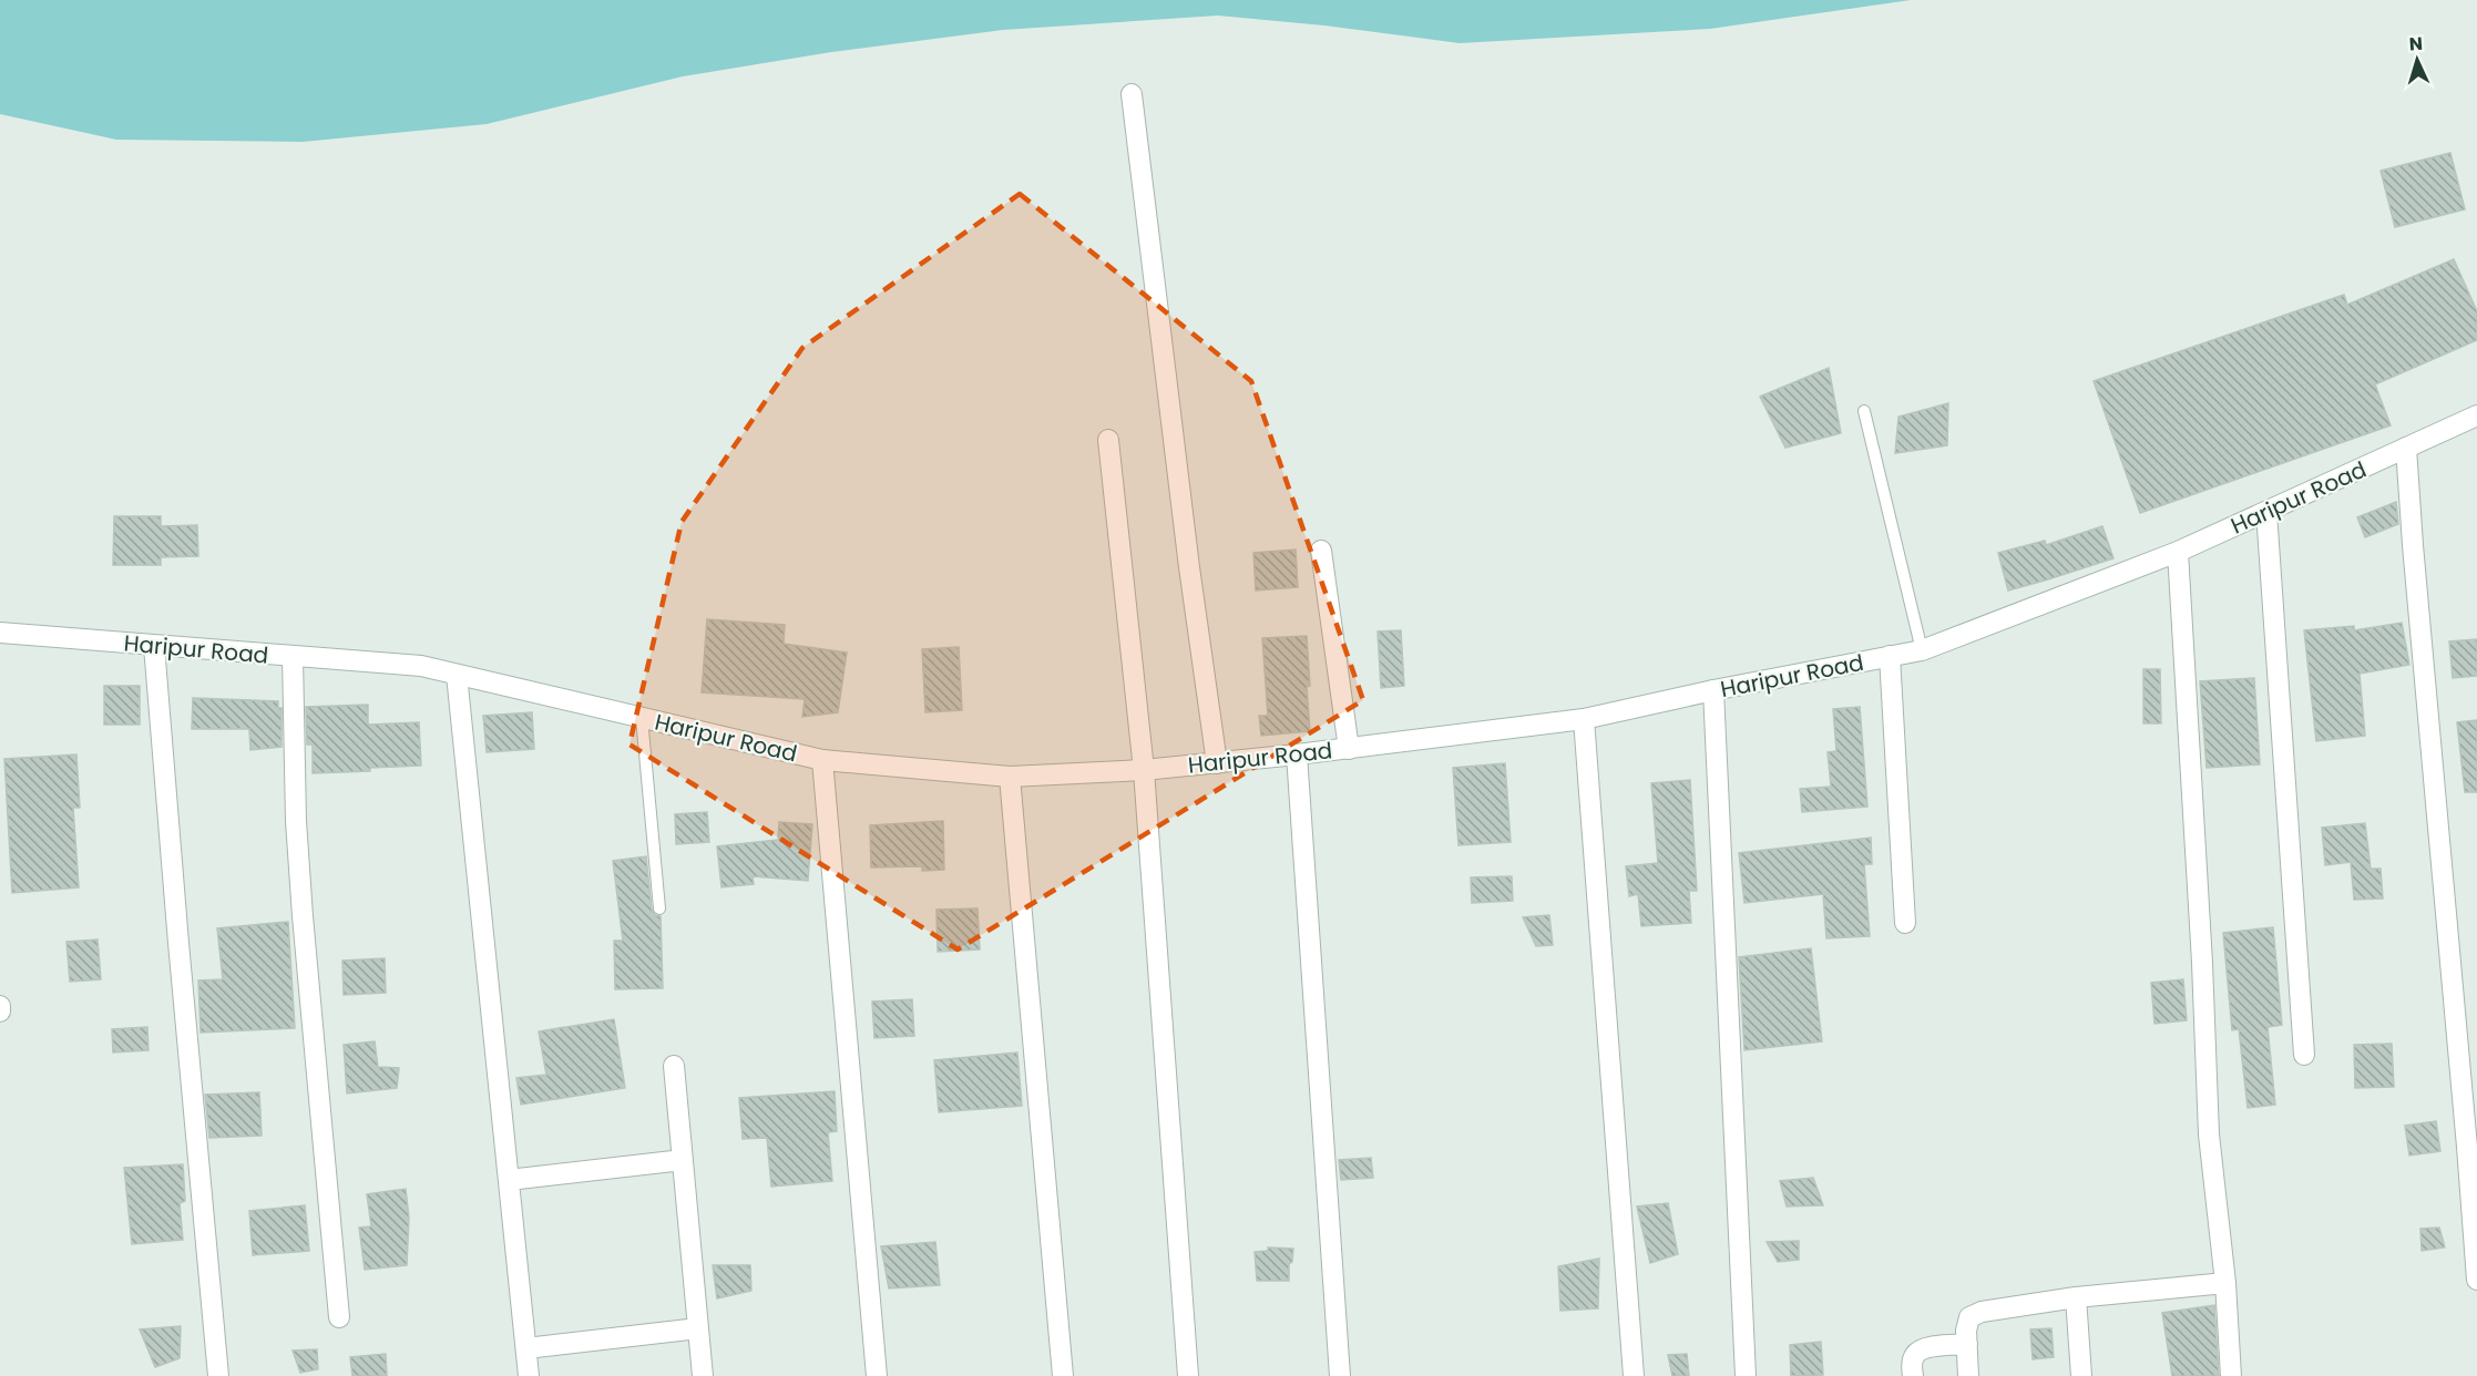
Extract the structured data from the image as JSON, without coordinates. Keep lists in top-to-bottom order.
{
  "streets": {
    "street": ["Haripur Road"]
  },
  "north": "top"
}
